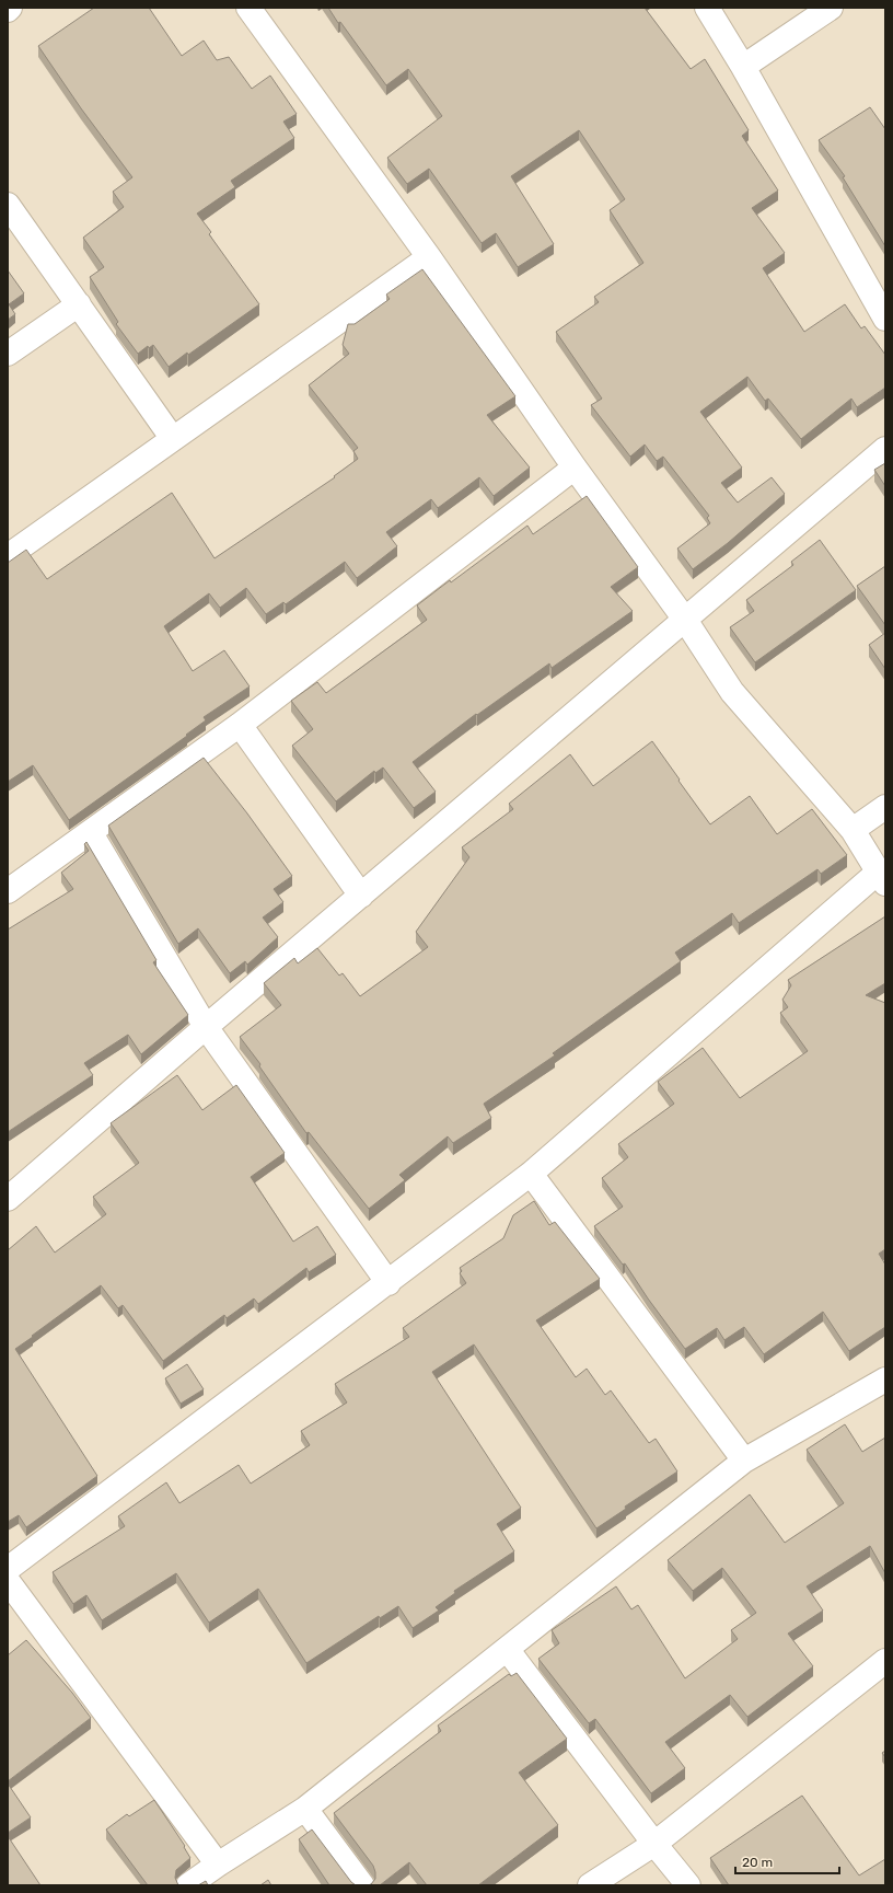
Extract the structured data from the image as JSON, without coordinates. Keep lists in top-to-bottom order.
{
  "scale_bar": "20 m"
}
